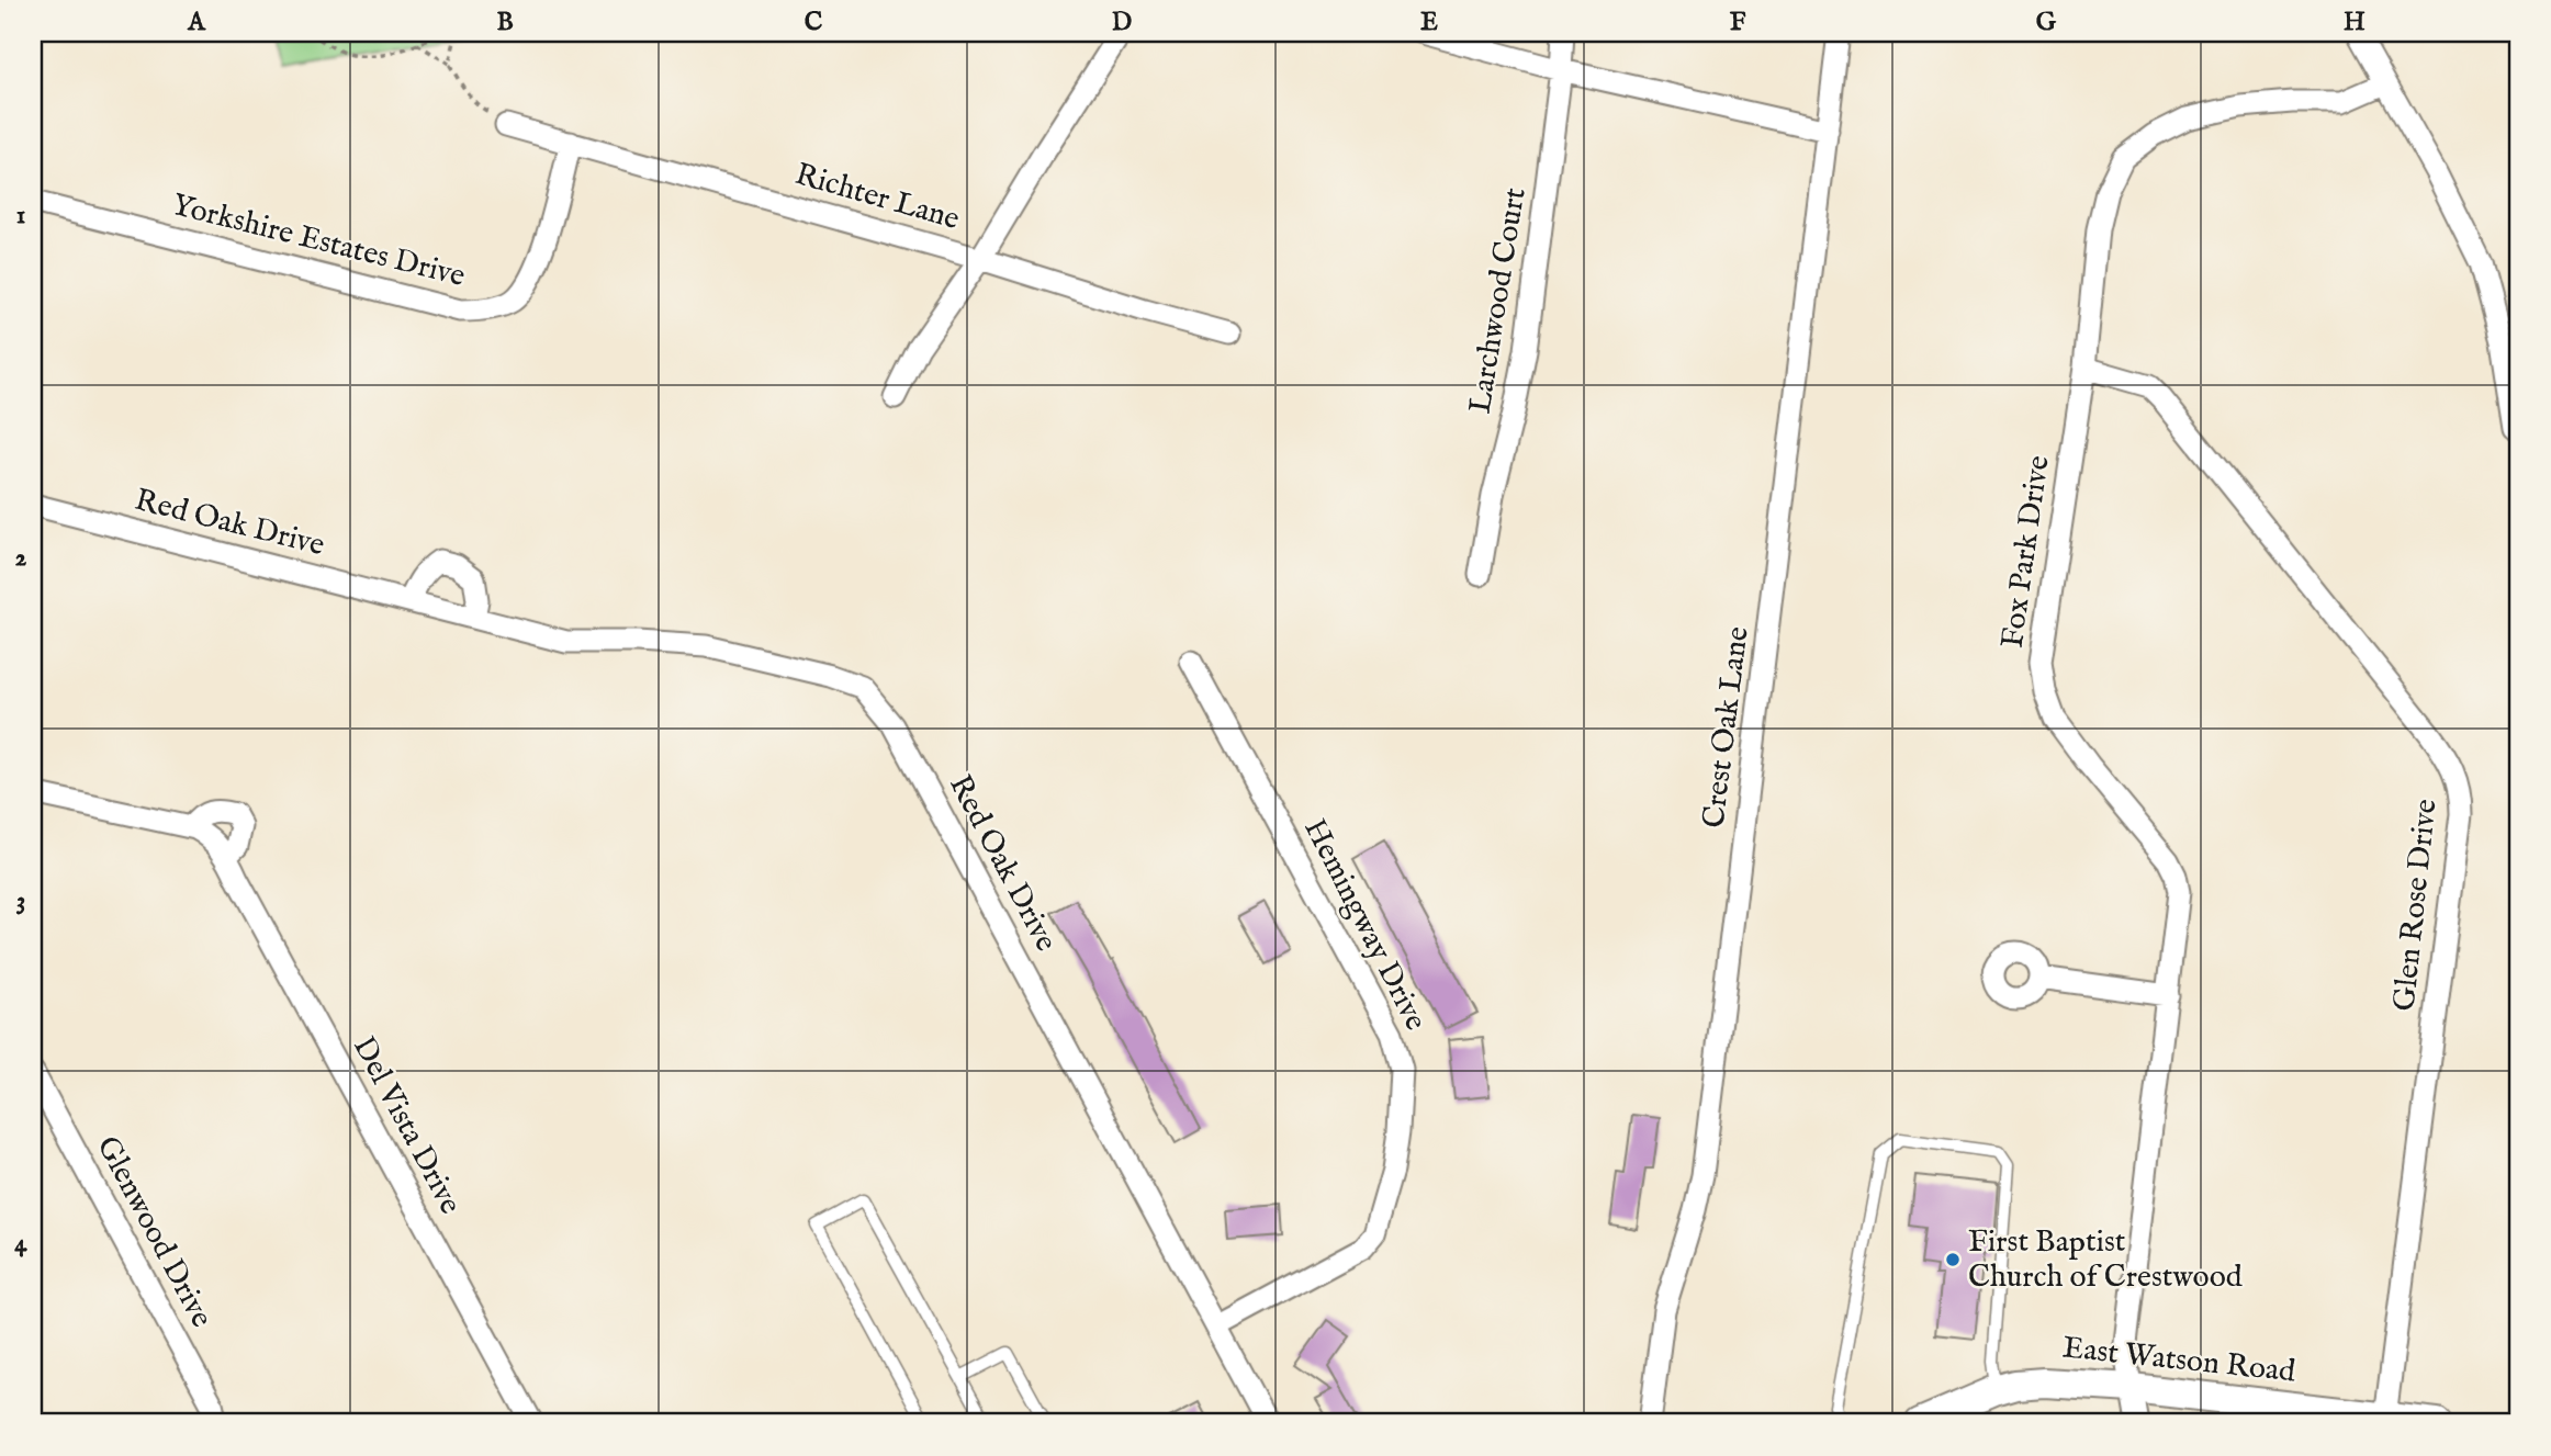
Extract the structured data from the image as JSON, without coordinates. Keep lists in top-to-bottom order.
{
  "streets": {
    "street": [
      "Richter Lane",
      "Yorkshire Estates Drive",
      "Larchwood Court",
      "Red Oak Drive",
      "Fox Park Drive",
      "Crest Oak Lane",
      "Glen Rose Drive",
      "Hemingway Drive",
      "Del Vista Drive",
      "Glenwood Drive",
      "East Watson Road"
    ]
  },
  "crossings": [
    ["Richter Lane", "Yorkshire Estates Drive"],
    ["Red Oak Drive", "Hemingway Drive"],
    ["Fox Park Drive", "Glen Rose Drive"],
    ["Fox Park Drive", "East Watson Road"],
    ["Glen Rose Drive", "East Watson Road"]
  ],
  "places": ["First Baptist Church of Crestwood"],
  "grid": {
    "columns": [
      "A",
      "B",
      "C",
      "D",
      "E",
      "F",
      "G",
      "H"
    ],
    "rows": [
      "1",
      "2",
      "3",
      "4"
    ]
  }
}
